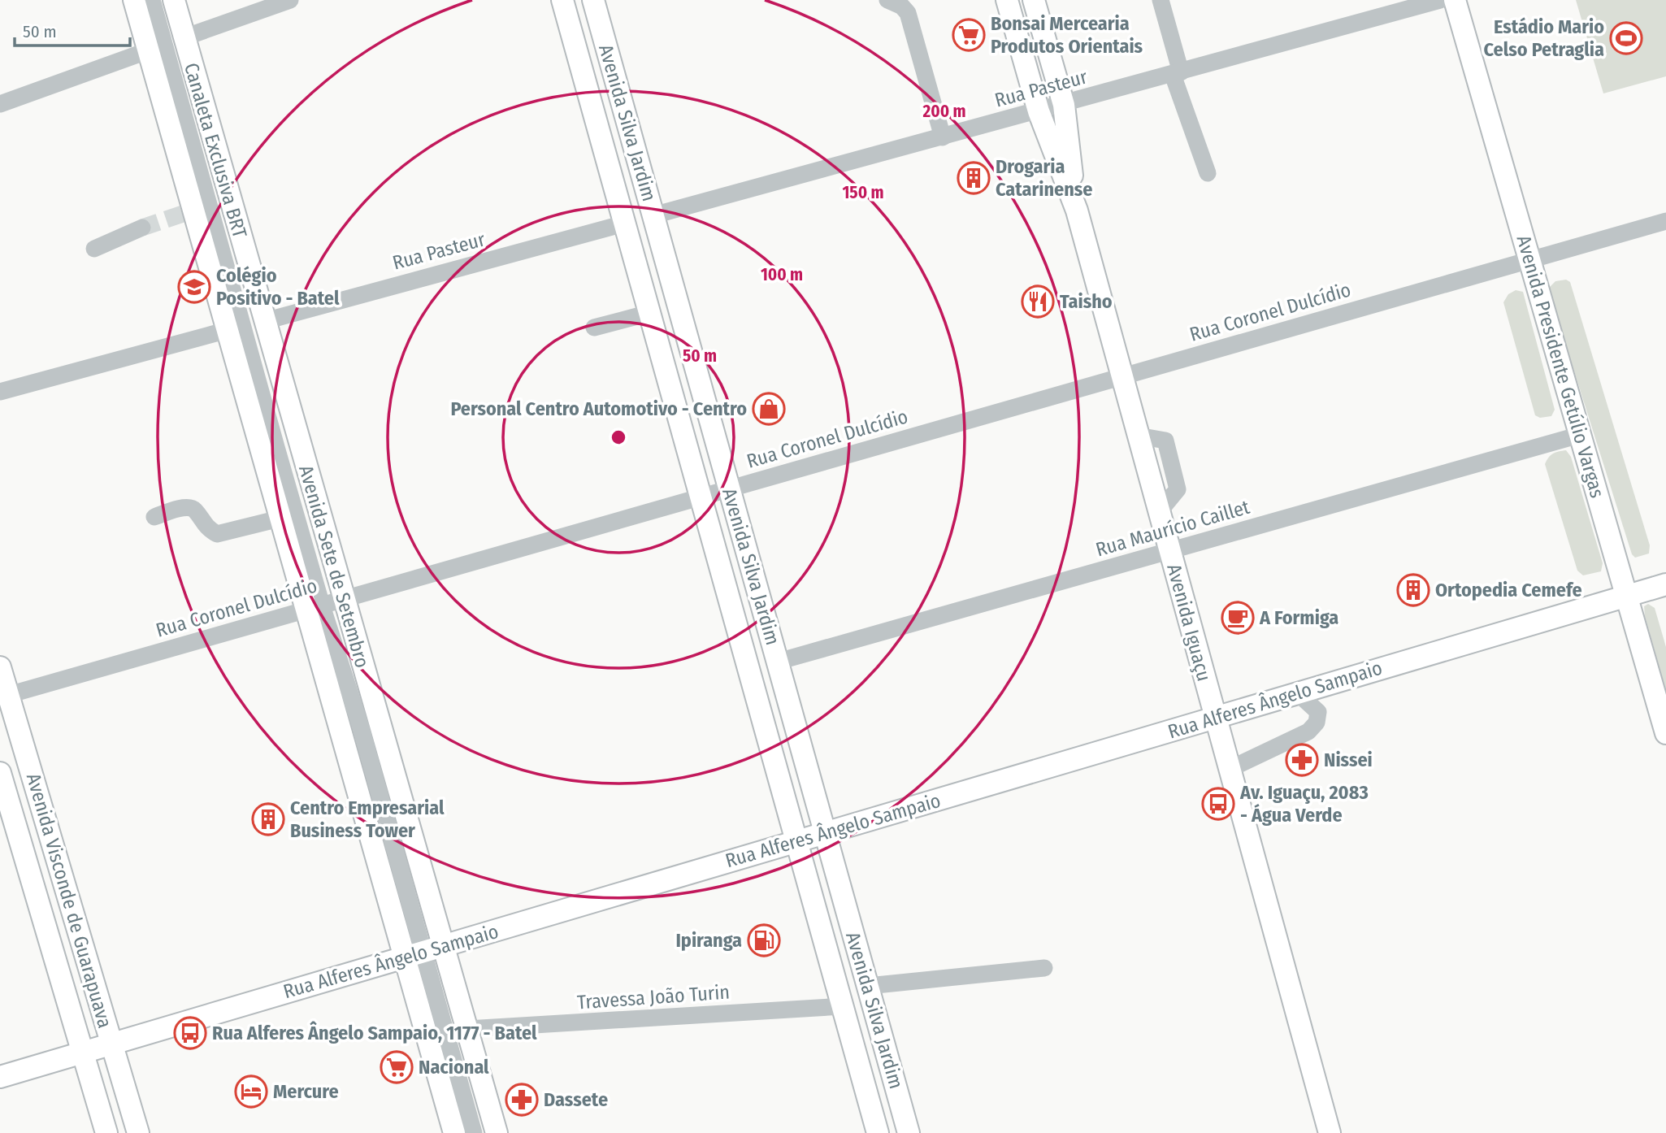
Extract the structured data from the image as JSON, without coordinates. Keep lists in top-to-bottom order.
{
  "streets": {
    "main road": [
      "Avenida Silva Jardim",
      "Avenida Presidente Getúlio Vargas",
      "Avenida Sete de Setembro",
      "Avenida Iguaçu",
      "Rua Alferes Ângelo Sampaio",
      "Avenida Visconde de Guarapuava"
    ],
    "street": [
      "Rua Pasteur",
      "Canaleta Exclusiva BRT",
      "Rua Coronel Dulcídio",
      "Rua Maurício Caillet",
      "Travessa João Turin"
    ]
  },
  "crossings": [
    ["Rua Pasteur", "Avenida Silva Jardim"],
    ["Rua Pasteur", "Avenida Sete de Setembro"],
    ["Rua Pasteur", "Avenida Iguaçu"],
    ["Avenida Silva Jardim", "Rua Coronel Dulcídio"],
    ["Avenida Silva Jardim", "Rua Maurício Caillet"],
    ["Avenida Silva Jardim", "Rua Alferes Ângelo Sampaio"],
    ["Avenida Silva Jardim", "Travessa João Turin"],
    ["Canaleta Exclusiva BRT", "Rua Coronel Dulcídio"],
    ["Canaleta Exclusiva BRT", "Avenida Sete de Setembro"],
    ["Rua Coronel Dulcídio", "Avenida Presidente Getúlio Vargas"],
    ["Rua Coronel Dulcídio", "Avenida Sete de Setembro"],
    ["Rua Coronel Dulcídio", "Avenida Iguaçu"],
    ["Rua Coronel Dulcídio", "Avenida Visconde de Guarapuava"],
    ["Avenida Presidente Getúlio Vargas", "Rua Maurício Caillet"],
    ["Avenida Presidente Getúlio Vargas", "Rua Alferes Ângelo Sampaio"],
    ["Rua Maurício Caillet", "Avenida Iguaçu"],
    ["Avenida Sete de Setembro", "Rua Alferes Ângelo Sampaio"],
    ["Avenida Sete de Setembro", "Travessa João Turin"],
    ["Avenida Iguaçu", "Rua Alferes Ângelo Sampaio"],
    ["Rua Alferes Ângelo Sampaio", "Avenida Visconde de Guarapuava"]
  ],
  "places": {
    "supermarket": ["Bonsai Mercearia Produtos Orientais", "Nacional"],
    "sports": ["Estádio Mario Celso Petraglia"],
    "building": ["Drogaria Catarinense", "Ortopedia Cemefe", "Centro Empresarial Business Tower"],
    "school or university": ["Colégio Positivo - Batel"],
    "restaurant": ["Taisho"],
    "shop": ["Personal Centro Automotivo - Centro"],
    "cafe": ["A Formiga"],
    "pharmacy": ["Nissei", "Dassete"],
    "bus stop": ["Av. Iguaçu, 2083 - Água Verde", "Rua Alferes Ângelo Sampaio, 1177 - Batel"],
    "fuel station": ["Ipiranga"],
    "hotel": ["Mercure"]
  },
  "scale_bar": "50 m",
  "rings": [
    "200 m",
    "150 m",
    "100 m",
    "50 m"
  ]
}
